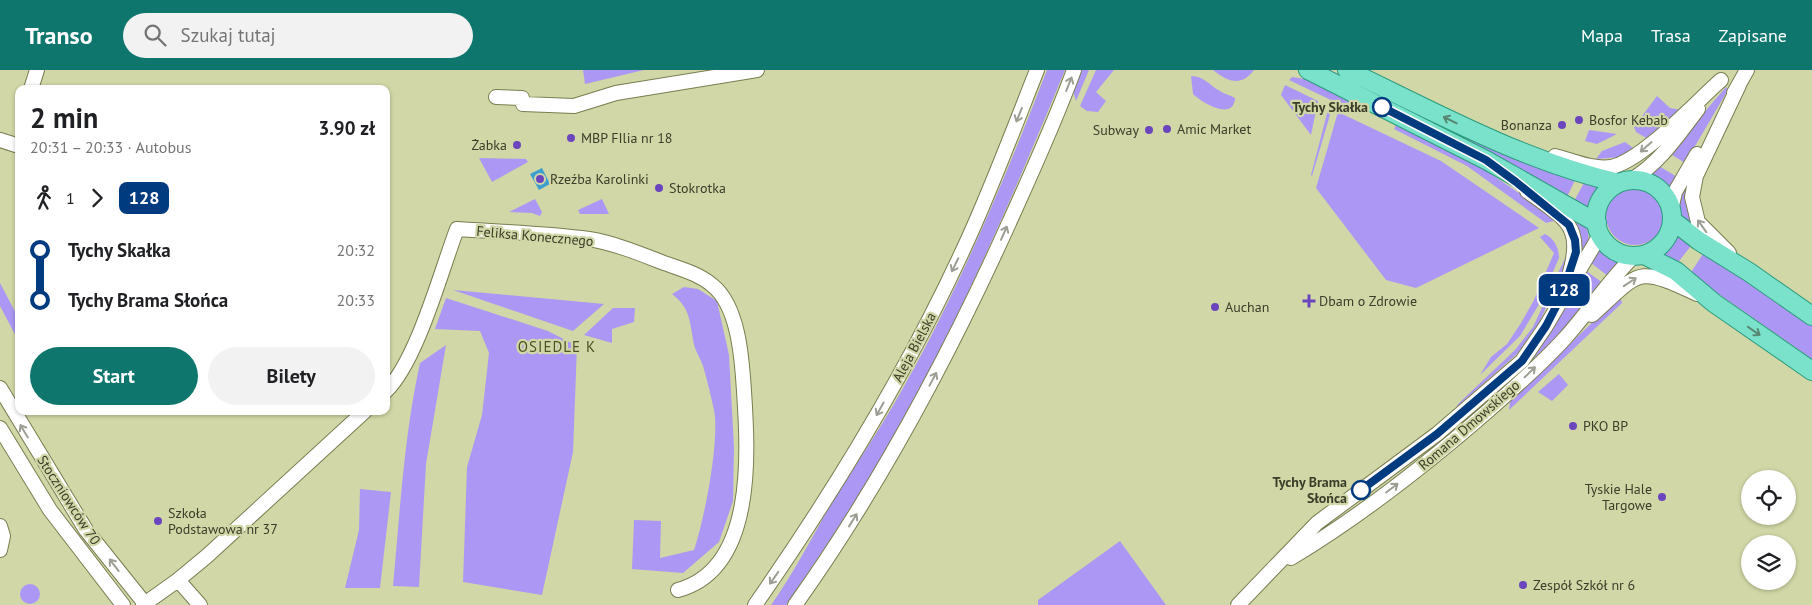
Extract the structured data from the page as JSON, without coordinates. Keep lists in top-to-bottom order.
{
  "streets": {
    "street": [
      "Feliksa Konecznego",
      "Aleja Bielska",
      "Romana Dmowskiego",
      "Stoczniowców 70"
    ]
  },
  "districts": ["OSIEDLE K"],
  "places": {
    "other": [
      "Tychy Skałka",
      "Bosfor Kebab",
      "Bonanza",
      "Amic Market",
      "Subway",
      "MBP FIlia nr 18",
      "Żabka",
      "Rzeźba Karolinki",
      "Stokrotka",
      "Auchan",
      "PKO BP",
      "Tychy Brama Słońca",
      "Tyskie Hale Targowe",
      "Szkoła Podstawowa nr 37",
      "Zespół Szkół nr 6"
    ],
    "health": ["Dbam o Zdrowie"]
  },
  "lines": ["bus line 128"],
  "page": {
    "header": "Transo",
    "search": "Szukaj tutaj",
    "nav": ["Mapa", "Trasa", "Zapisane"],
    "on_map": "128",
    "heading": ["2 min", "20:31 – 20:33 · Autobus", "3.90 zł"],
    "legs": ["1", "128"],
    "list": [
      {
        "name": "Tychy Skałka",
        "value": "20:32"
      },
      {
        "name": "Tychy Brama Słońca",
        "value": "20:33"
      }
    ],
    "buttons": ["Start", "Bilety"]
  }
}
